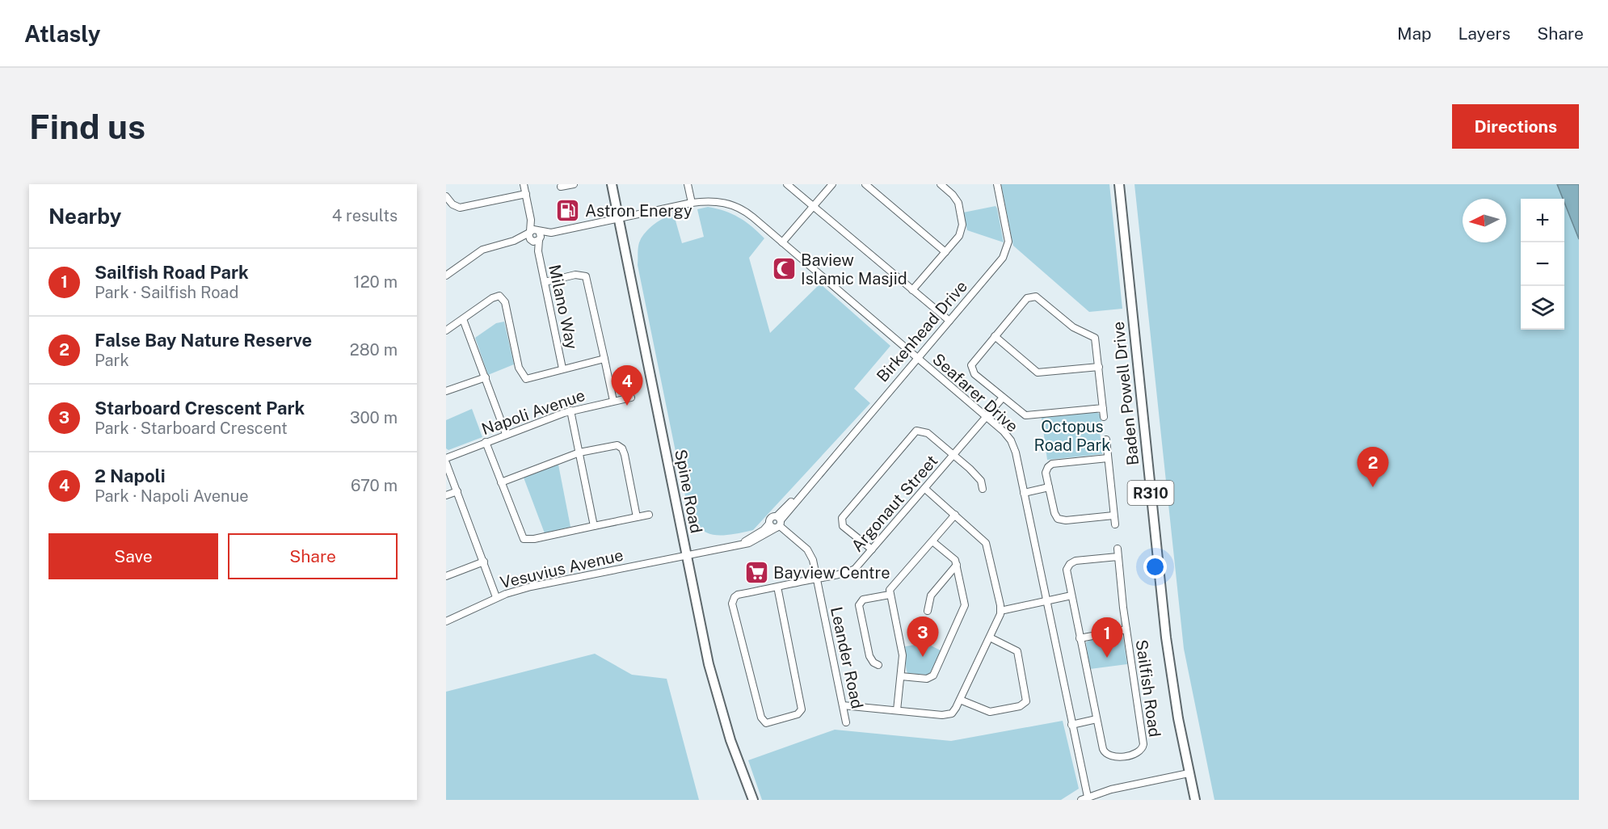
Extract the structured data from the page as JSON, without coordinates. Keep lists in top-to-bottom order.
{
  "streets": {
    "main road": ["Baden Powell Drive", "Spine Road", "R310"],
    "street": [
      "Milano Way",
      "Birkenhead Drive",
      "Seafarer Drive",
      "Napoli Avenue",
      "Argonaut Street",
      "Vesuvius Avenue",
      "Leander Road",
      "Sailfish Road"
    ]
  },
  "crossings": [
    ["Birkenhead Drive", "Seafarer Drive"],
    ["Birkenhead Drive", "Spine Road"],
    ["Birkenhead Drive", "Vesuvius Avenue"],
    ["Birkenhead Drive", "Leander Road"],
    ["Seafarer Drive", "Spine Road"],
    ["Seafarer Drive", "Argonaut Street"],
    ["Spine Road", "Vesuvius Avenue"],
    ["Argonaut Street", "Leander Road"]
  ],
  "parks": ["Octopus Road Park"],
  "places": {
    "fuel station": ["Astron Energy"],
    "mosque": ["Baview Islamic Masjid"],
    "supermarket": ["Bayview Centre"]
  },
  "north": "left",
  "page": {
    "header": "Atlasly",
    "nav": ["Map", "Layers", "Share"],
    "buttons": [
      "Directions",
      ["Save", "Share"]
    ],
    "title": "Find us",
    "heading": ["Nearby", "4 results"],
    "map_buttons": ["+", "−"],
    "list": [
      {
        "mark": "1",
        "name": "Sailfish Road Park",
        "note": "Park · Sailfish Road",
        "value": "120 m"
      },
      {
        "mark": "2",
        "name": "False Bay Nature Reserve",
        "note": "Park",
        "value": "280 m"
      },
      {
        "mark": "3",
        "name": "Starboard Crescent Park",
        "note": "Park · Starboard Crescent",
        "value": "300 m"
      },
      {
        "mark": "4",
        "name": "2 Napoli",
        "note": "Park · Napoli Avenue",
        "value": "670 m"
      }
    ],
    "pins": [
      "4",
      "2",
      "3",
      "1"
    ]
  }
}
